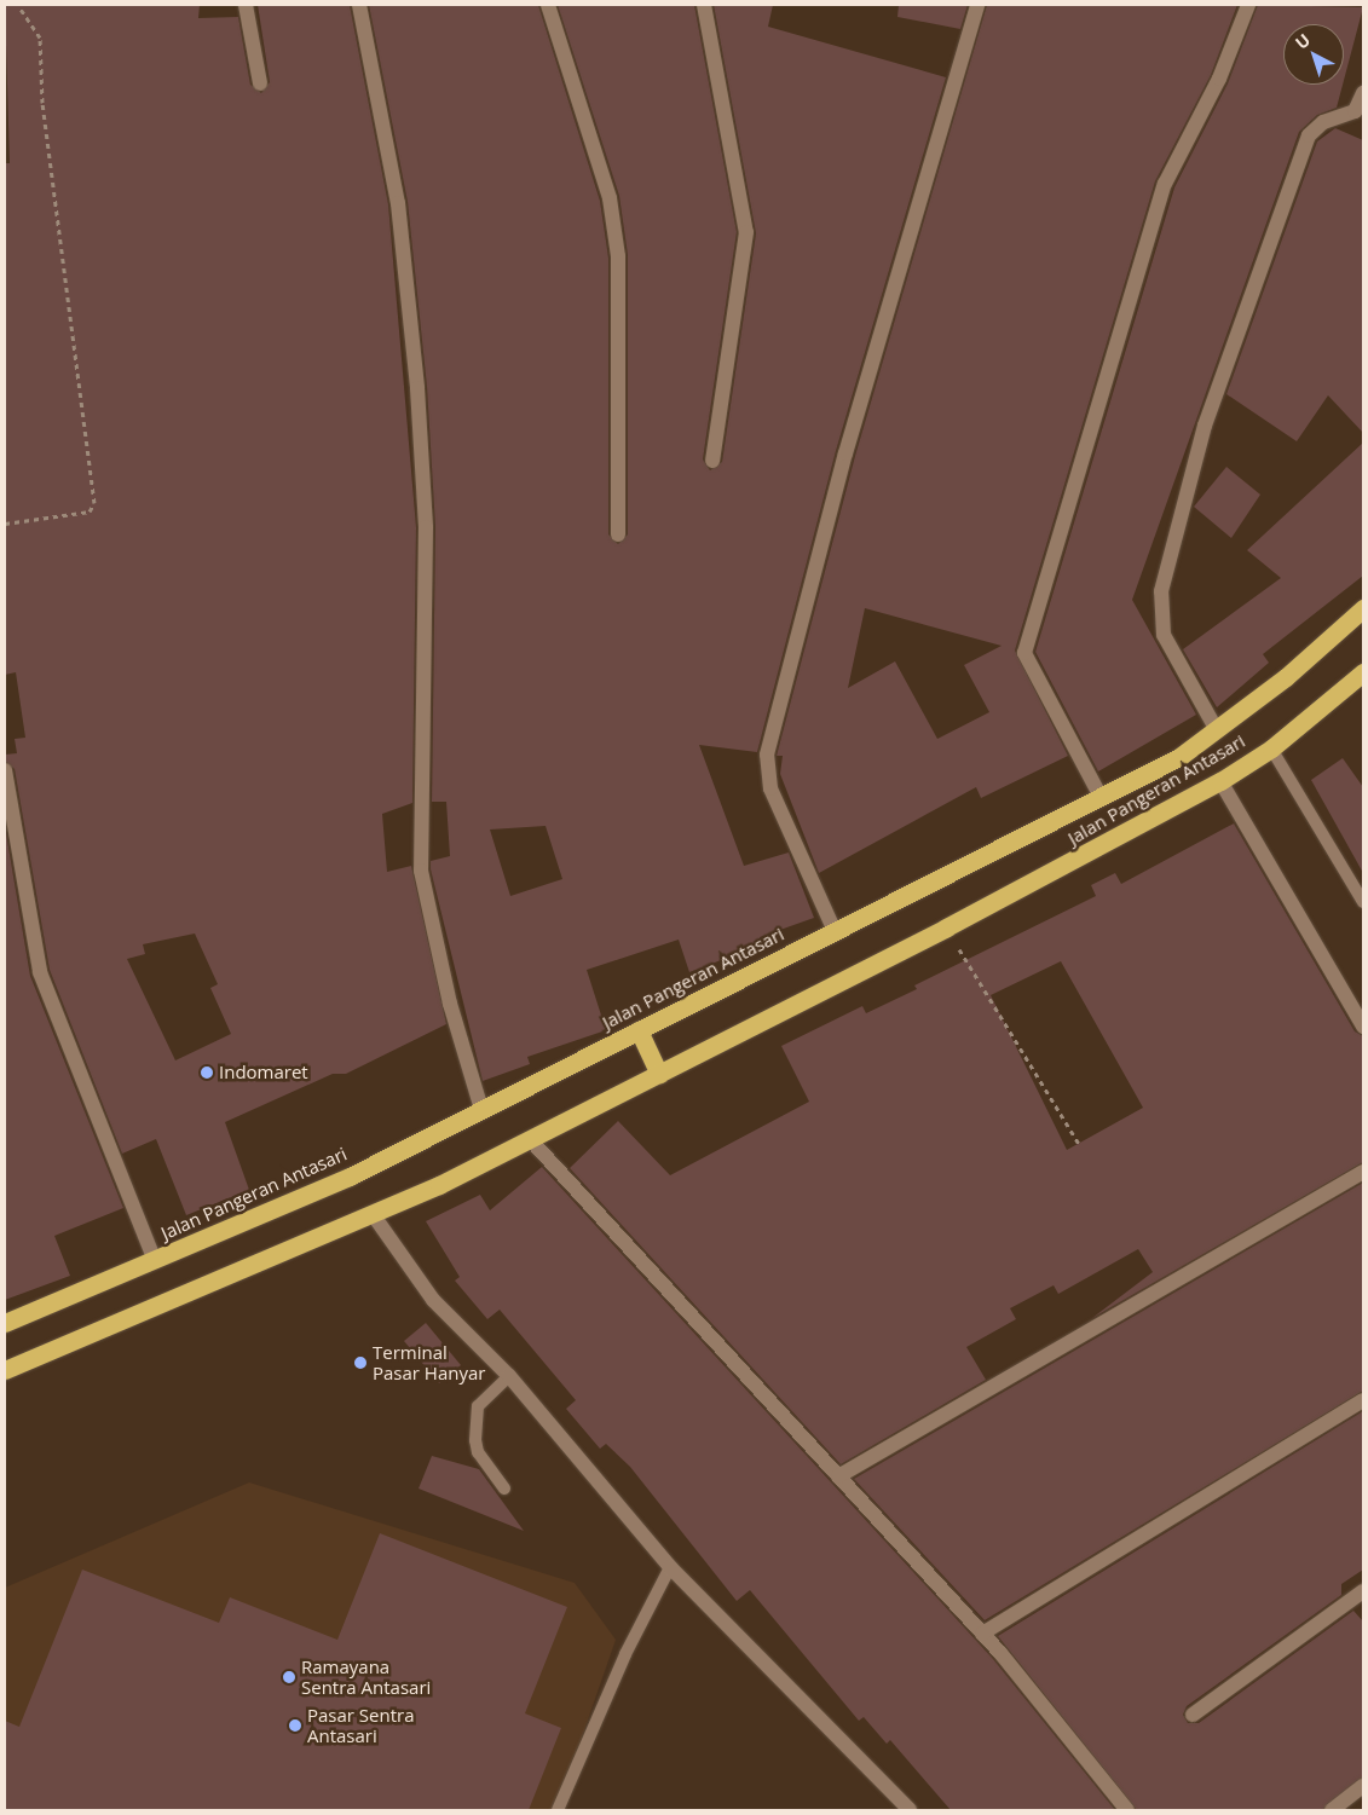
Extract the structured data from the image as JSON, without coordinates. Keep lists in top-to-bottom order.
{
  "streets": {
    "highway": ["Jalan Pangeran Antasari"]
  },
  "places": [
    "Indomaret",
    "Terminal Pasar Hanyar",
    "Ramayana Sentra Antasari",
    "Pasar Sentra Antasari"
  ],
  "north": "top left"
}
